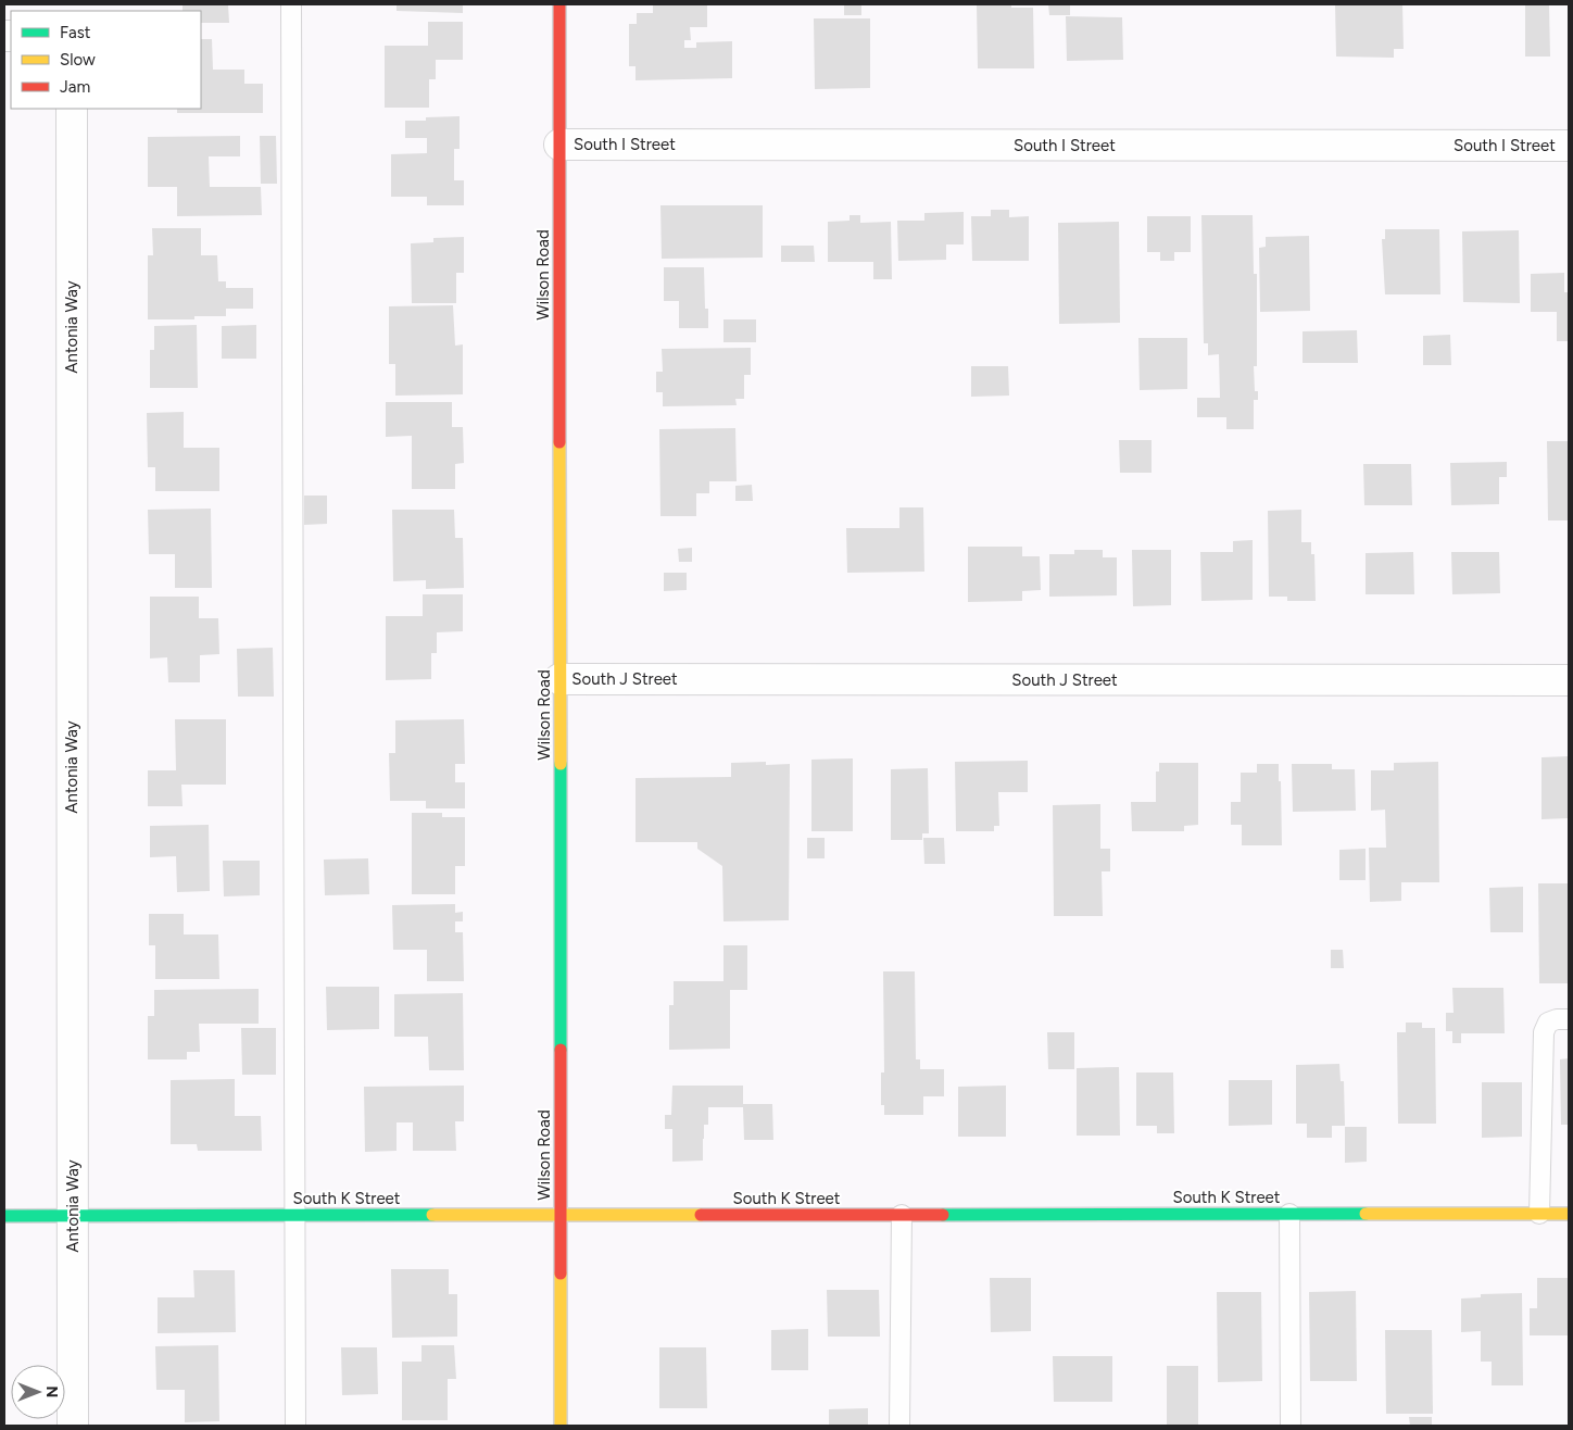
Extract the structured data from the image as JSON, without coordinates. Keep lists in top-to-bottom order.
{
  "streets": {
    "street": [
      "South I Street",
      "Wilson Road",
      "Antonia Way",
      "South J Street",
      "South K Street"
    ]
  },
  "crossings": [
    ["South I Street", "Wilson Road"],
    ["Wilson Road", "South J Street"],
    ["Wilson Road", "South K Street"],
    ["Antonia Way", "South K Street"]
  ],
  "legend": ["Fast", "Slow", "Jam"],
  "north": "right"
}
